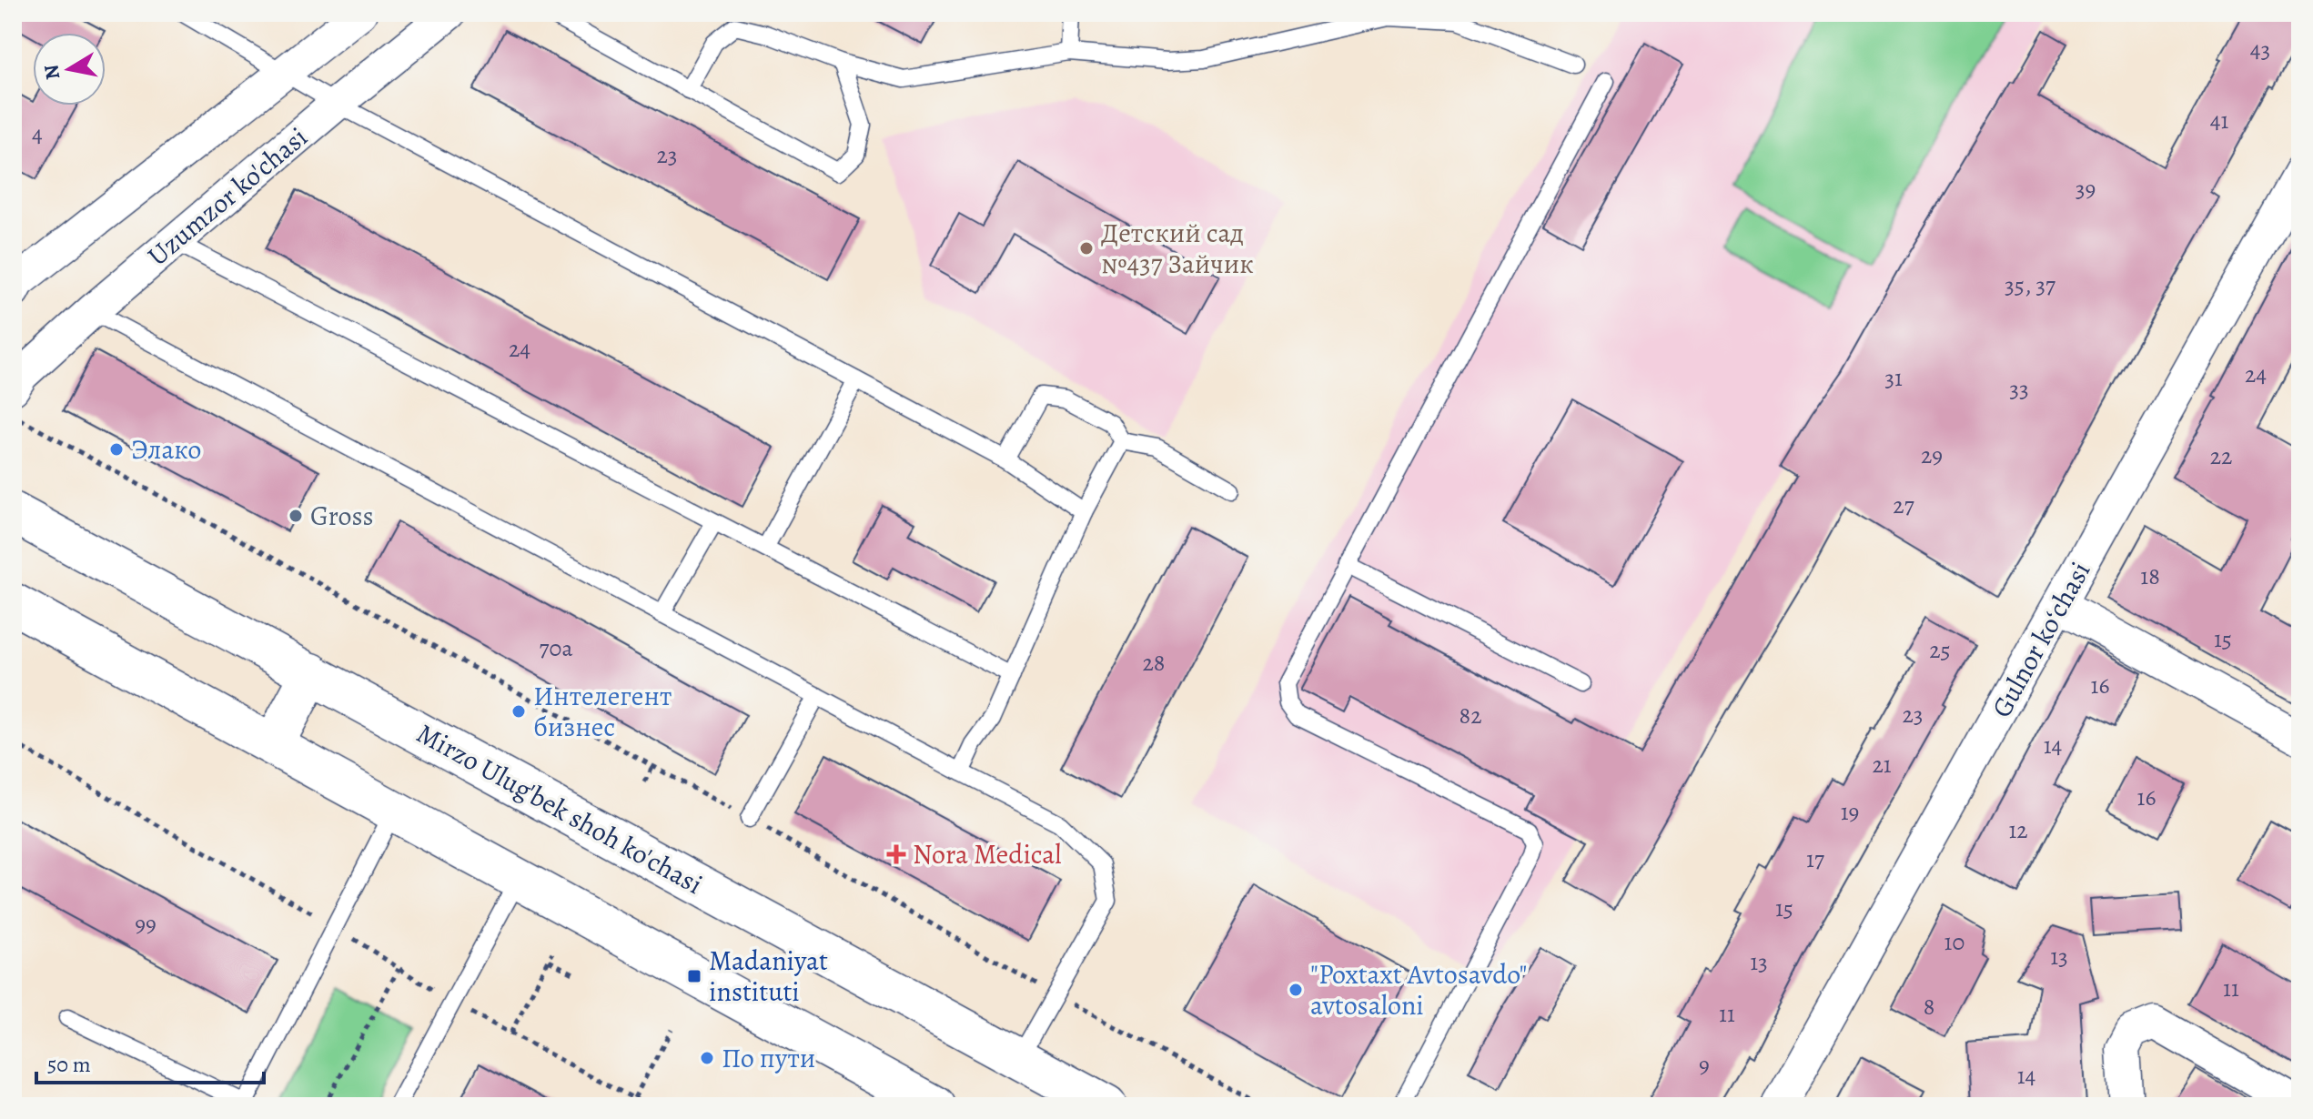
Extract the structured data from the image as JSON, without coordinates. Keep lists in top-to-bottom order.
{
  "streets": {
    "main road": ["Mirzo Ulug'bek shoh ko'chasi"],
    "street": ["Uzumzor ko'chasi", "Gulnor koʻchasi"]
  },
  "places": {
    "other": [
      "Детский сад №437 Зайчик",
      "Элако",
      "Gross",
      "Интелегент бизнес",
      "\"Poxtaxt Avtosavdo\" avtosaloni",
      "По пути"
    ],
    "health": ["Nora Medical"],
    "transit": ["Madaniyat instituti"]
  },
  "house_numbers": [
    "43",
    "41",
    "4",
    "23",
    "39",
    "35, 37",
    "24",
    "24",
    "31",
    "33",
    "29",
    "22",
    "27",
    "18",
    "15",
    "70а",
    "25",
    "28",
    "16",
    "23",
    "82",
    "14",
    "21",
    "16",
    "19",
    "12",
    "17",
    "15",
    "99",
    "10",
    "13",
    "13",
    "11",
    "8",
    "11",
    "9",
    "14"
  ],
  "scale_bar": "50 m",
  "north": "left"
}
